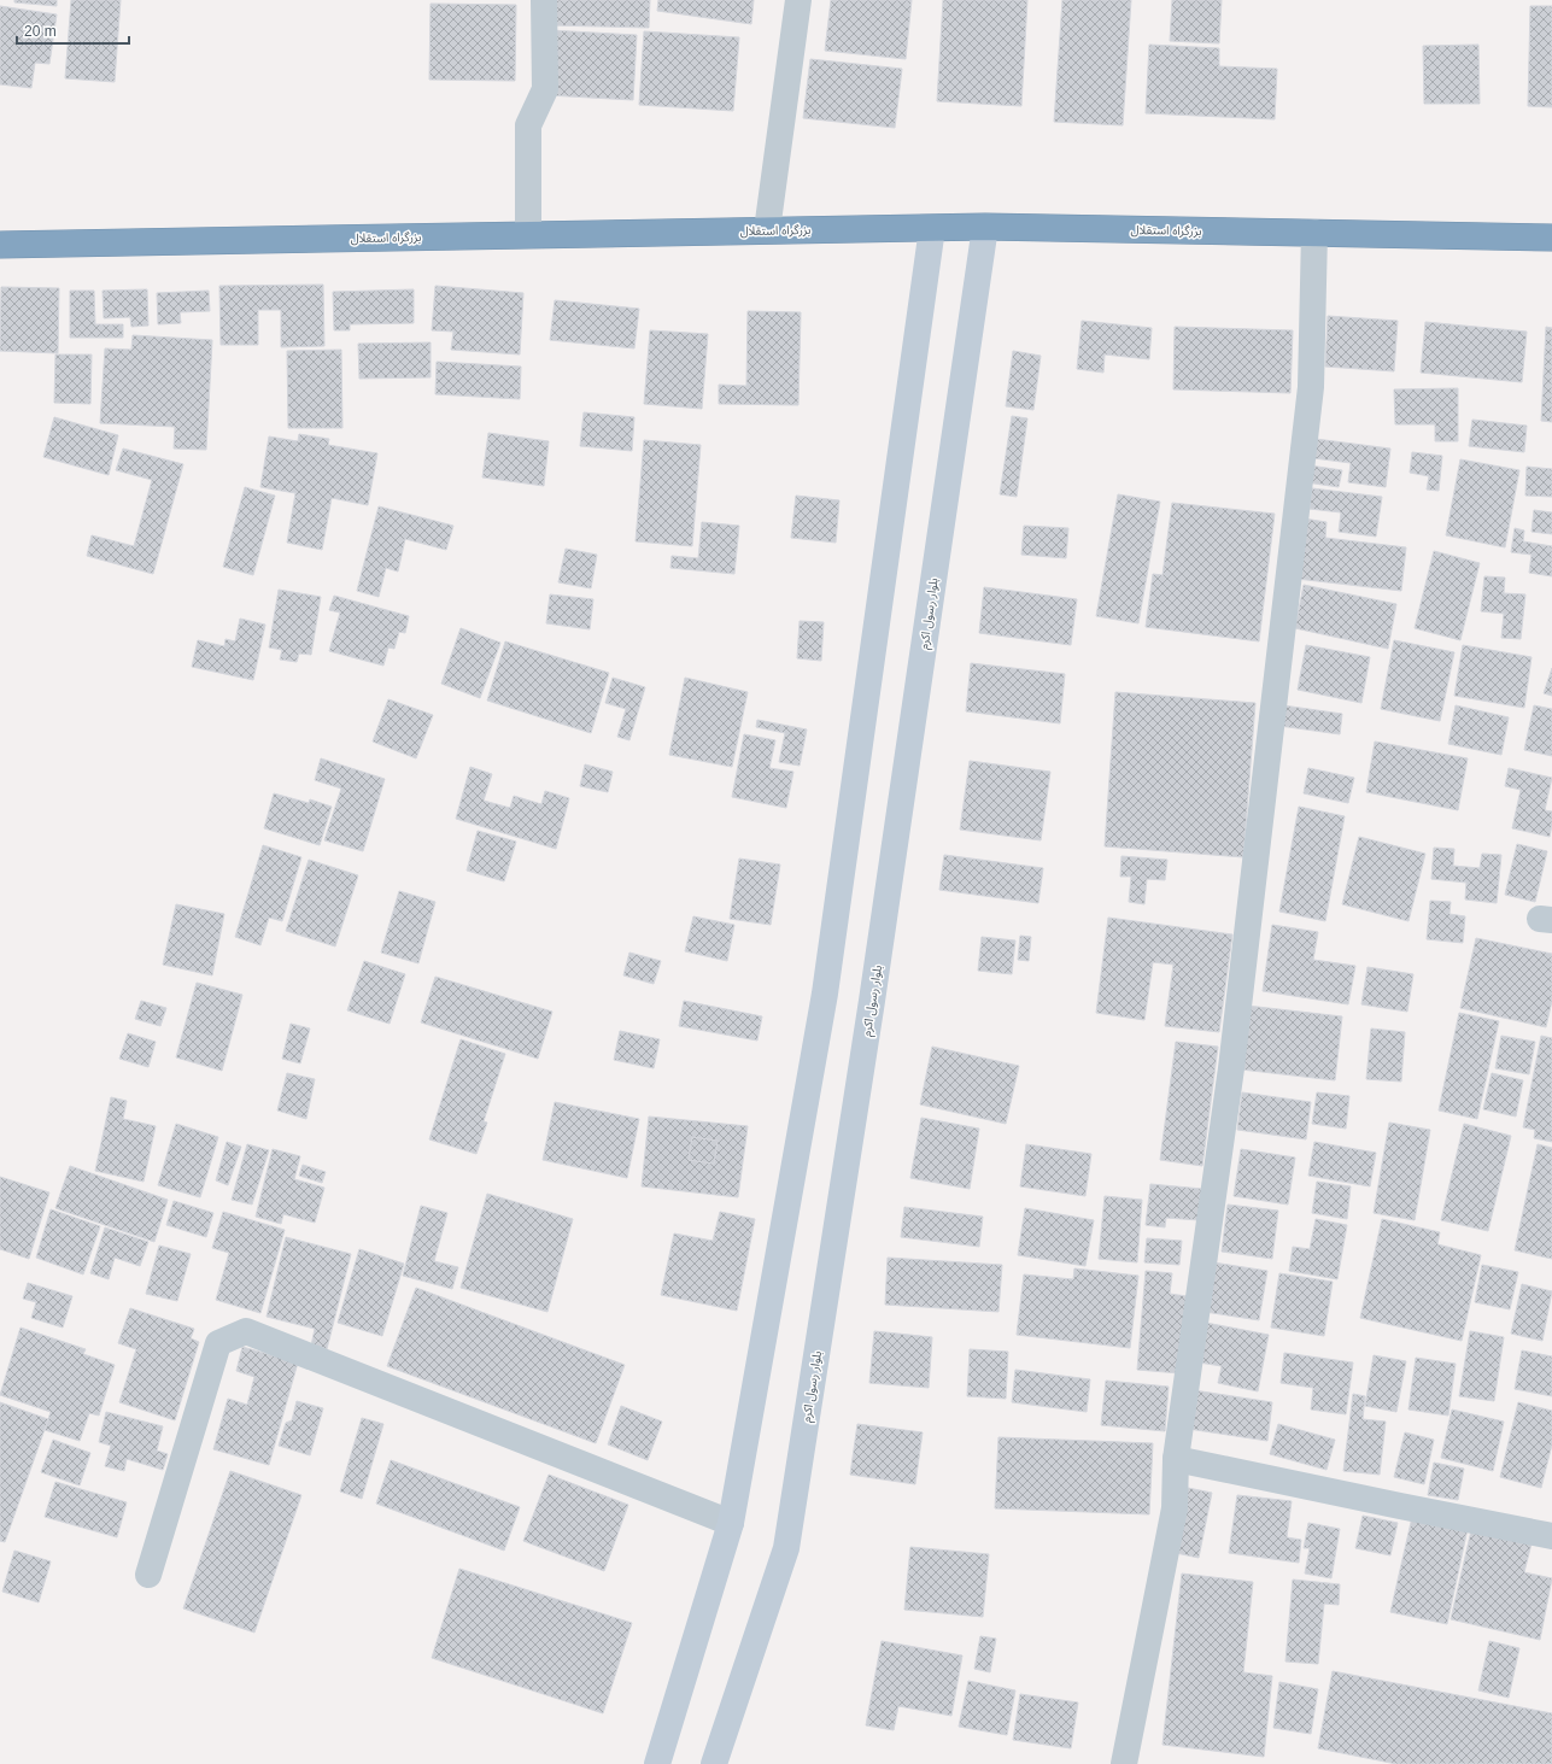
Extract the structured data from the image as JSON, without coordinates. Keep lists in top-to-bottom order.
{
  "streets": {
    "highway": ["بزرگراه استقلال"],
    "main road": ["بلوار رسول اکرم"]
  },
  "crossings": [
    ["بزرگراه استقلال", "بلوار رسول اکرم"]
  ],
  "scale_bar": "20 m"
}
